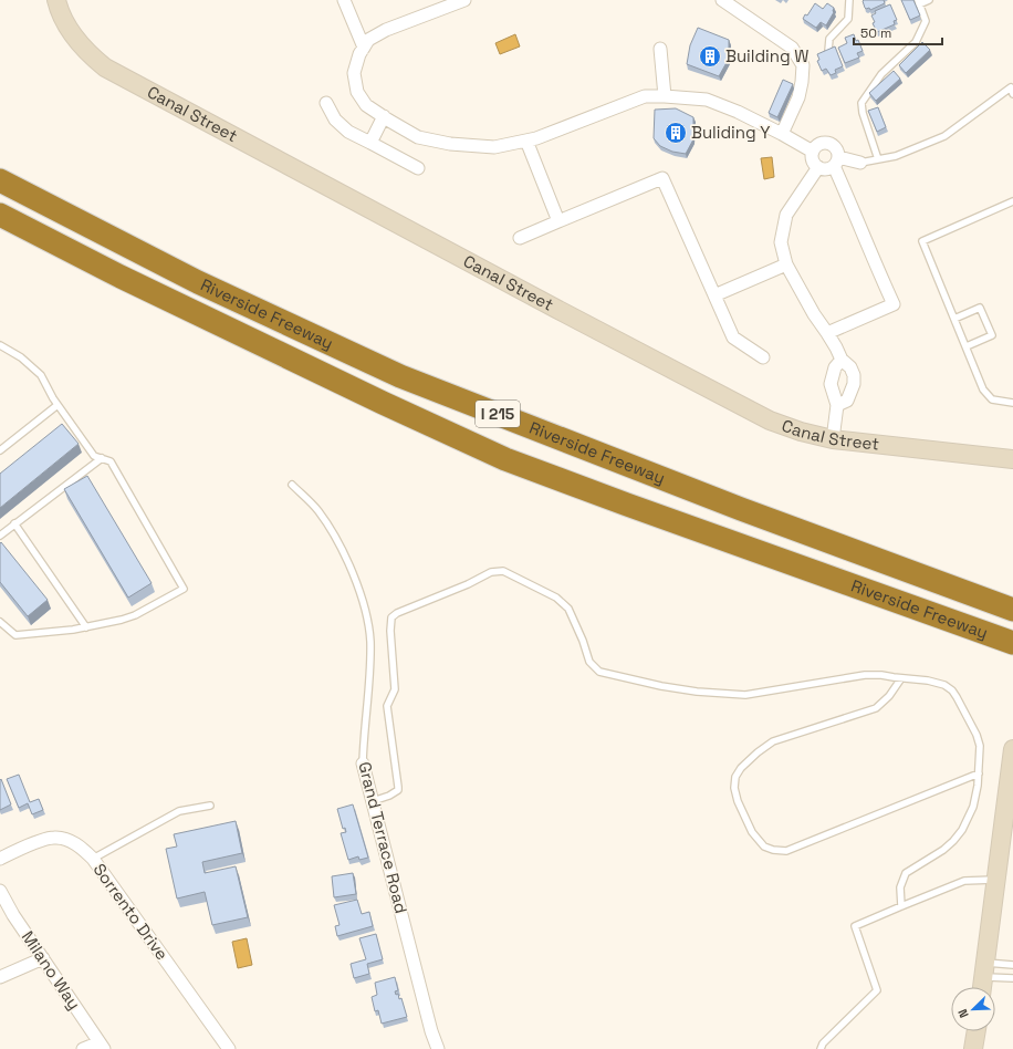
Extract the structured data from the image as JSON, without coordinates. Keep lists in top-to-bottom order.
{
  "streets": {
    "highway": ["Riverside Freeway", "I 215"],
    "street": [
      "Canal Street",
      "Grand Terrace Road",
      "Sorrento Drive",
      "Milano Way"
    ]
  },
  "places": {
    "building": ["Building W", "Buliding Y"]
  },
  "scale_bar": "50 m",
  "north": "bottom left"
}
